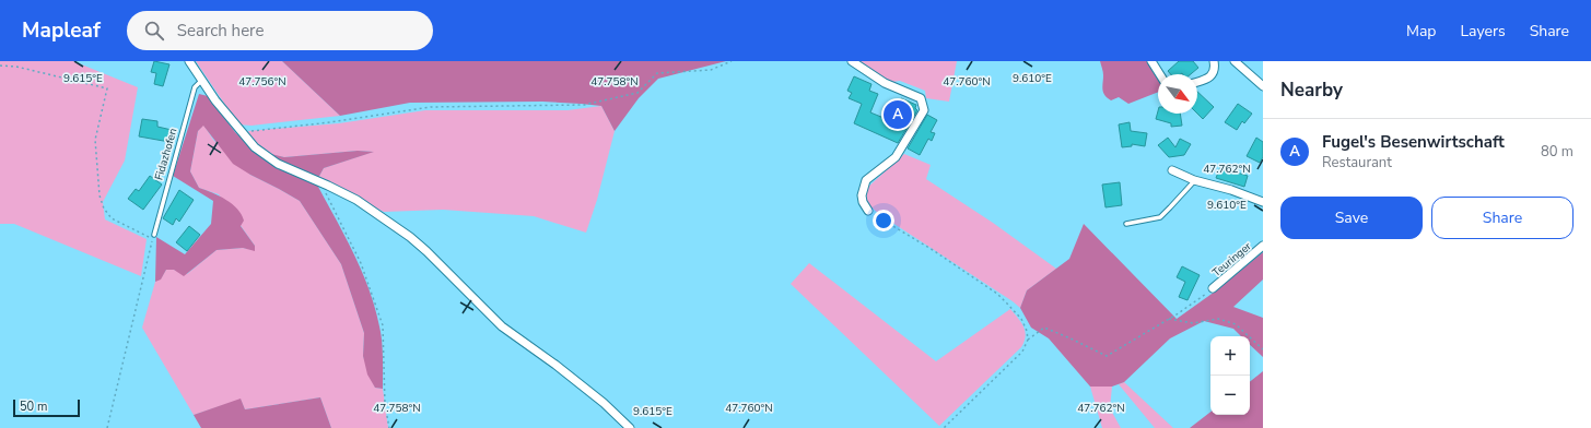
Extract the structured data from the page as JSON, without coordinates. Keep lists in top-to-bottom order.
{
  "streets": {
    "street": ["Teuringer"],
    "lane": ["Fidazhofen"]
  },
  "scale_bar": "50 m",
  "north": "bottom right",
  "page": {
    "header": "Mapleaf",
    "search": "Search here",
    "nav": ["Map", "Layers", "Share"],
    "heading": "Nearby",
    "pins": "A",
    "list": [
      {
        "mark": "A",
        "name": "Fugel's Besenwirtschaft",
        "note": "Restaurant",
        "value": "80 m"
      }
    ],
    "buttons": ["Save", "Share"],
    "map_buttons": ["+", "−"],
    "scale": "50 m"
  },
  "coordinates": [
    "9.615°E",
    "9.610°E",
    "47.756°N",
    "47.758°N",
    "47.760°N",
    "47.762°N"
  ]
}
